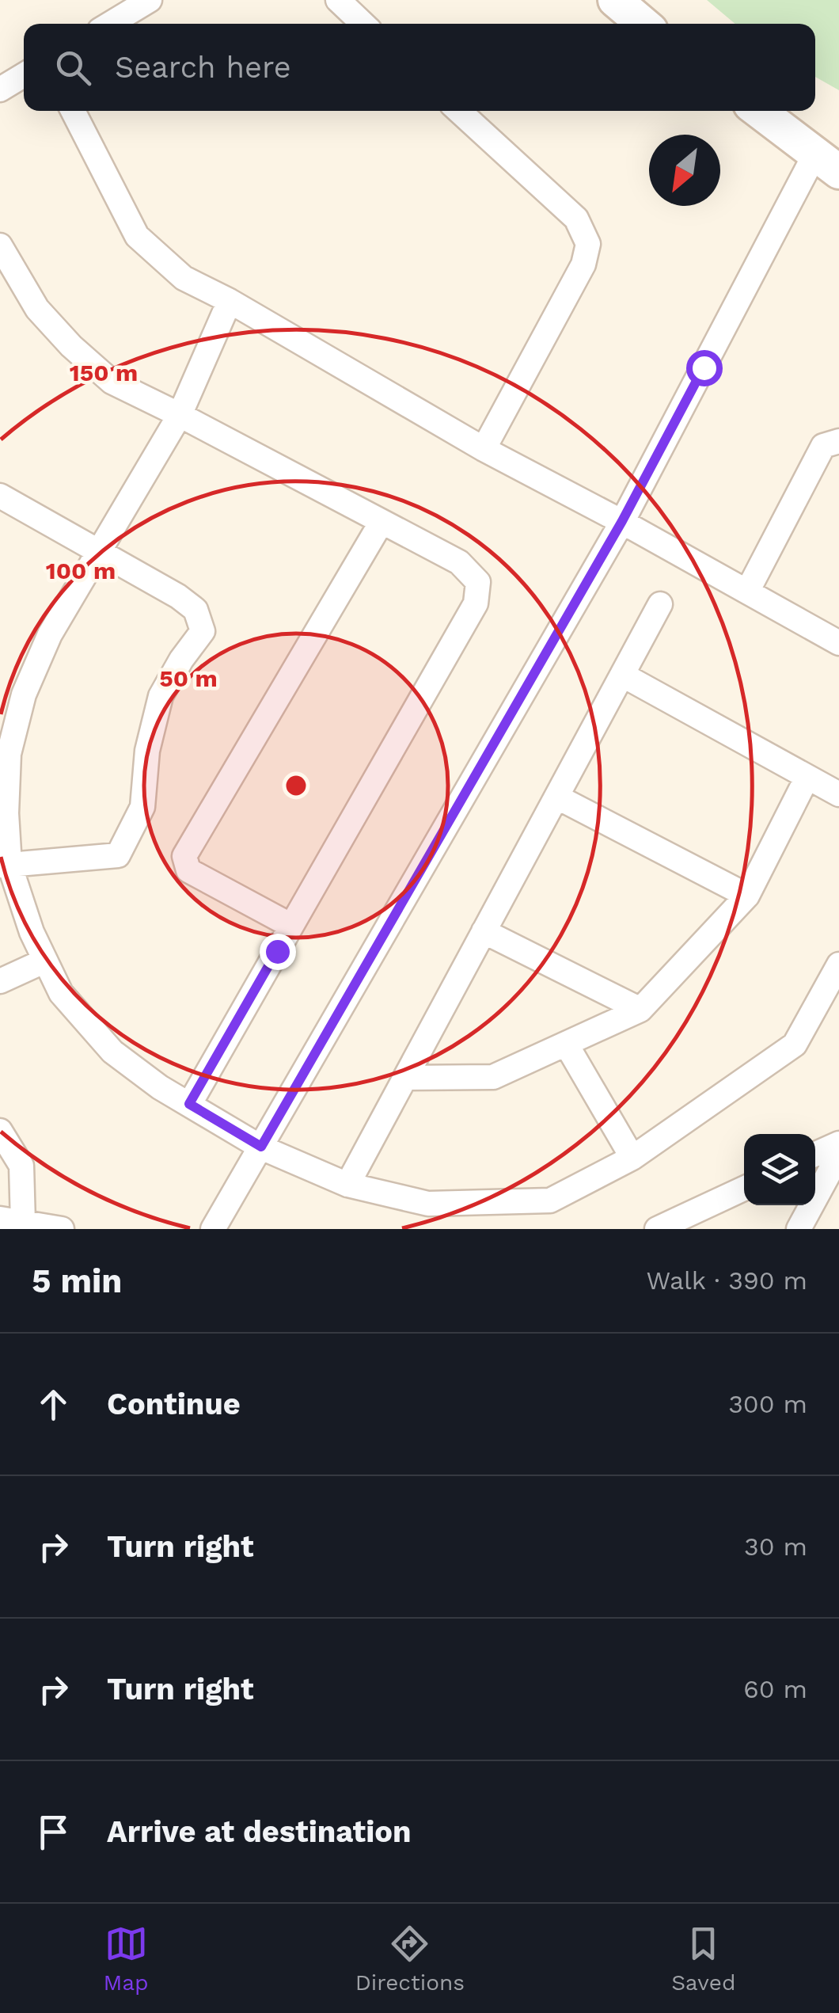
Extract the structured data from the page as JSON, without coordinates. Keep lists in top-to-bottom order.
{
  "north": "bottom left",
  "page": {
    "search": "Search here",
    "heading": ["5 min", "Walk · 390 m"],
    "list": [
      ["Continue", "300 m"],
      ["Turn right", "30 m"],
      ["Turn right", "60 m"],
      "Arrive at destination"
    ],
    "nav": ["Map", "Directions", "Saved"]
  },
  "rings": ["150 m", "100 m", "50 m"]
}
